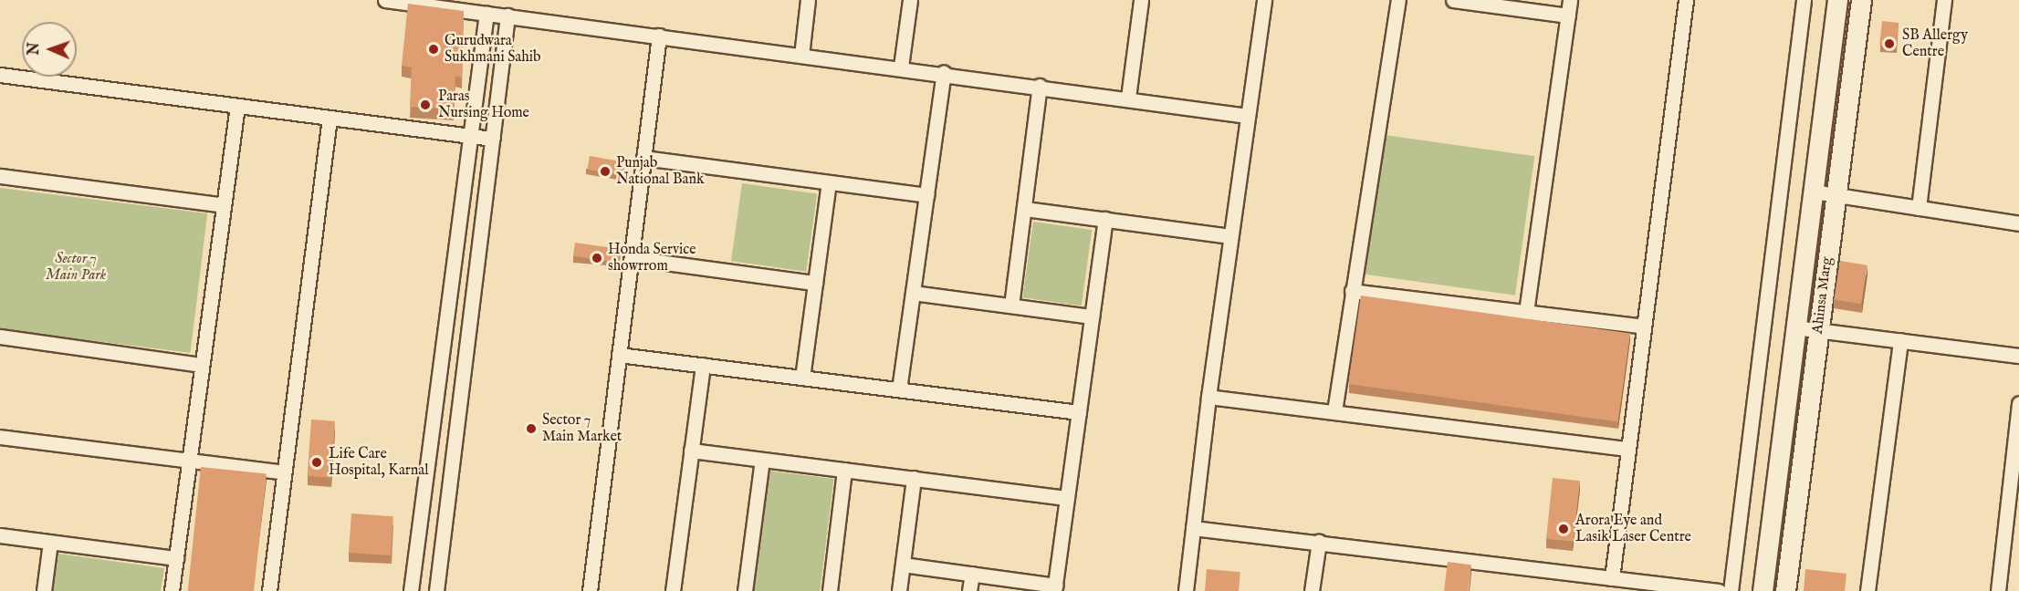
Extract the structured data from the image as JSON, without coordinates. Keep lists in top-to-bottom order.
{
  "streets": {
    "street": ["Ahinsa Marg"]
  },
  "parks": ["Sector 7 Main Park"],
  "places": [
    "SB Allergy Centre",
    "Gurudwara Sukhmani Sahib",
    "Paras Nursing Home",
    "Punjab National Bank",
    "Honda Service showrrom",
    "Sector 7 Main Market",
    "Life Care Hospital, Karnal",
    "Arora Eye and Lasik Laser Centre"
  ],
  "north": "left"
}
